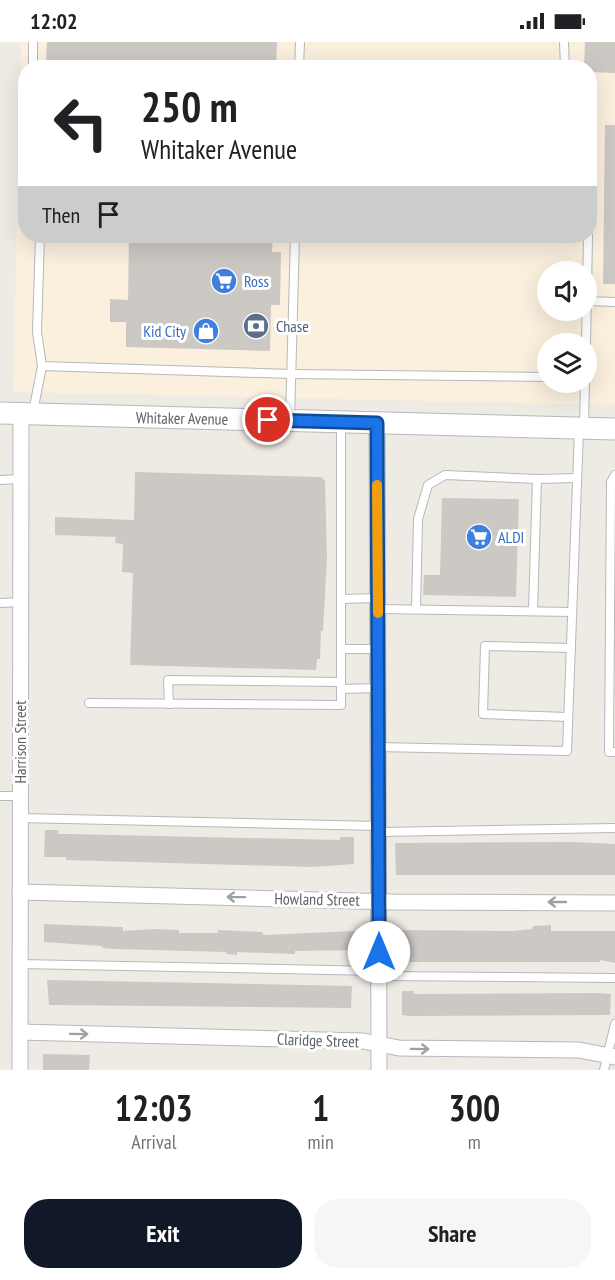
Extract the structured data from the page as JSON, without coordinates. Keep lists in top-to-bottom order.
{
  "streets": {
    "street": [
      "Whitaker Avenue",
      "Harrison Street",
      "Howland Street",
      "Claridge Street"
    ]
  },
  "crossings": [
    ["Whitaker Avenue", "Harrison Street"],
    ["Harrison Street", "Howland Street"],
    ["Harrison Street", "Claridge Street"]
  ],
  "one_way": ["Howland Street", "Claridge Street"],
  "places": {
    "supermarket": ["Ross", "ALDI"],
    "bank": ["Chase"],
    "shop": ["Kid City"]
  },
  "page": {
    "status": "12:02",
    "turn": ["250 m", "Whitaker Avenue"],
    "then": "Then",
    "eta": [
      "12:03",
      "Arrival",
      "1",
      "min",
      "300",
      "m"
    ],
    "buttons": ["Exit", "Share"]
  }
}
